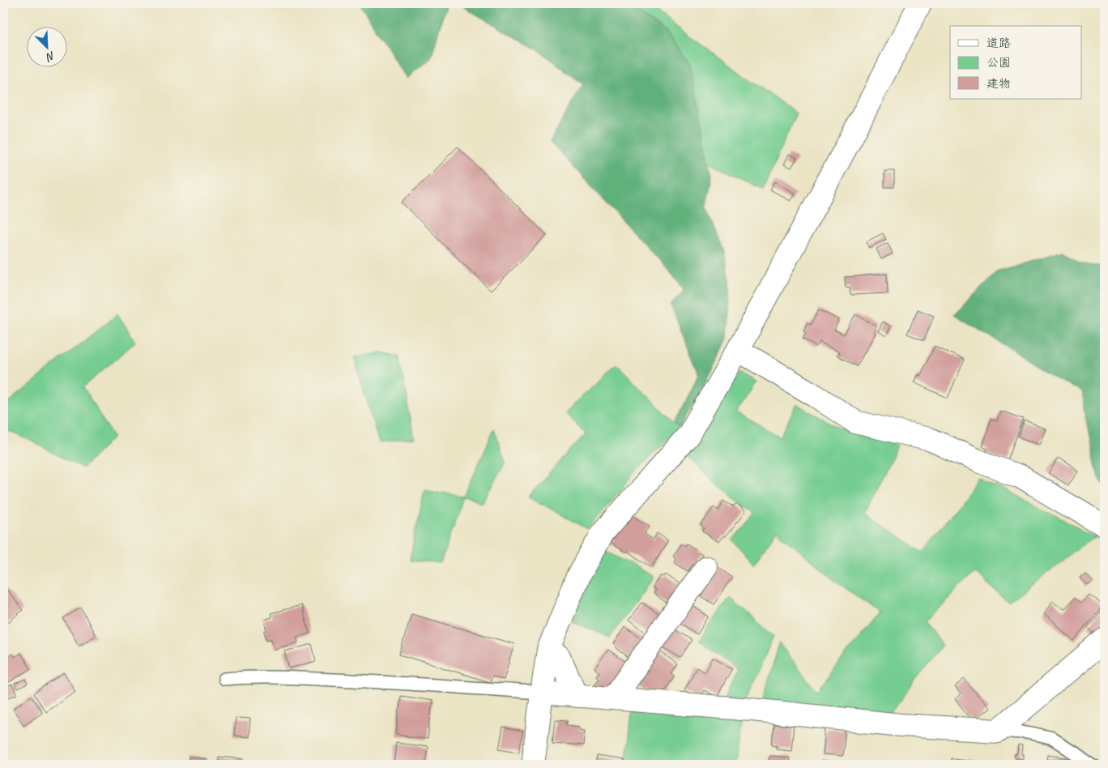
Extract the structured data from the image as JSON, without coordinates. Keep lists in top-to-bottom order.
{
  "legend": ["道路", "公園", "建物"],
  "north": "bottom right"
}
